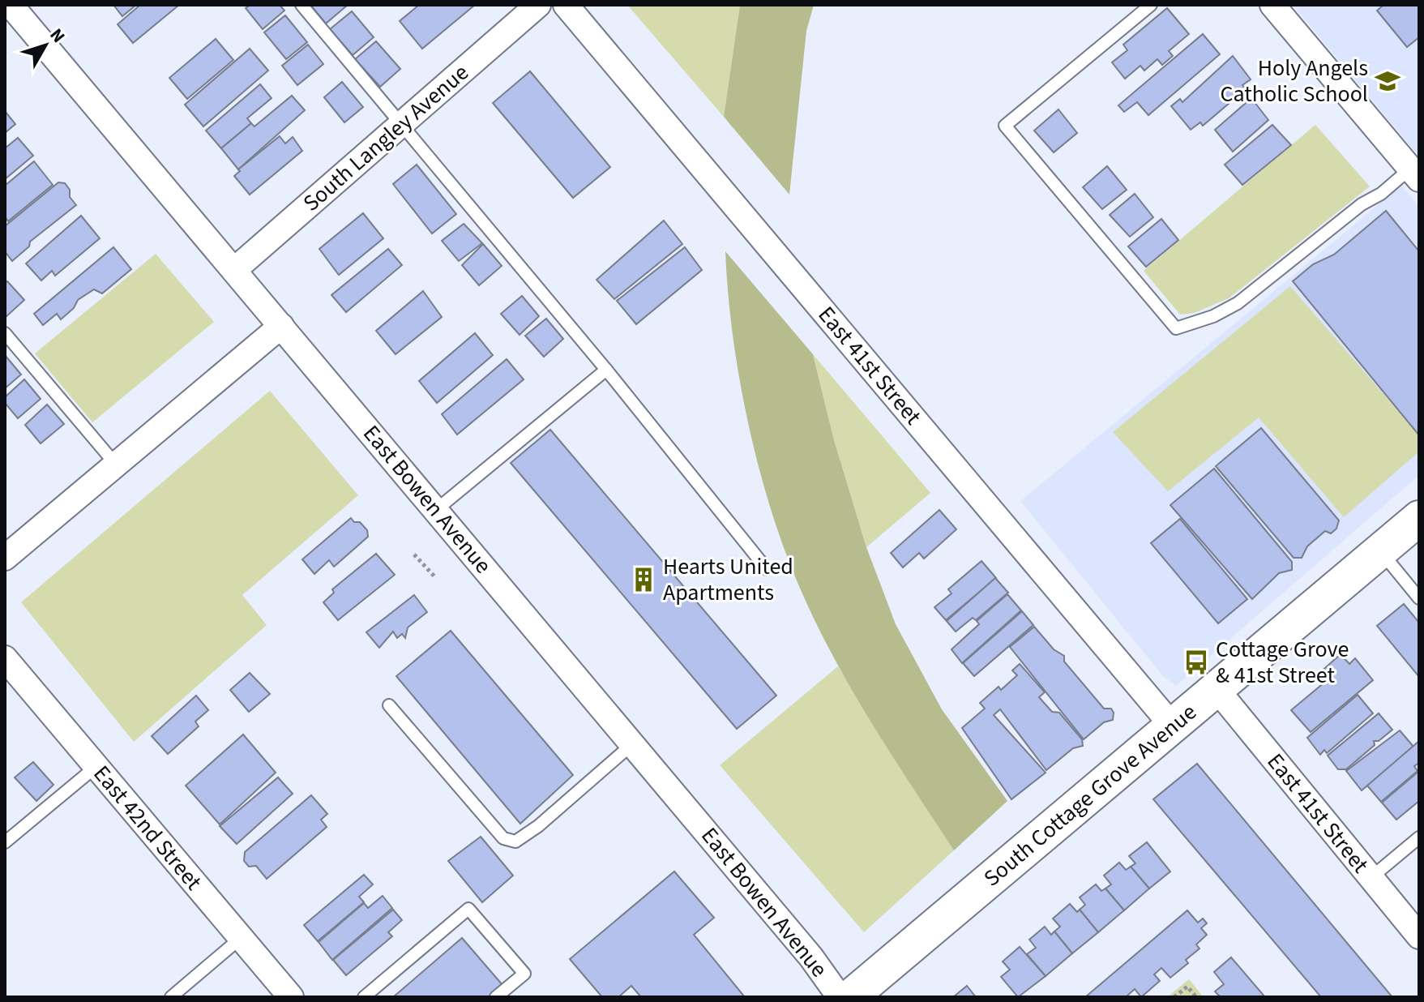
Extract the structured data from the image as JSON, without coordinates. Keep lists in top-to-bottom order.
{
  "streets": {
    "main road": ["South Cottage Grove Avenue"],
    "street": [
      "South Langley Avenue",
      "East 41st Street",
      "East Bowen Avenue",
      "East 42nd Street"
    ]
  },
  "crossings": [
    ["South Langley Avenue", "East Bowen Avenue"],
    ["East 41st Street", "South Cottage Grove Avenue"]
  ],
  "places": {
    "school or university": ["Holy Angels Catholic School"],
    "building": ["Hearts United Apartments"],
    "bus stop": ["Cottage Grove & 41st Street"]
  },
  "north": "top right"
}
